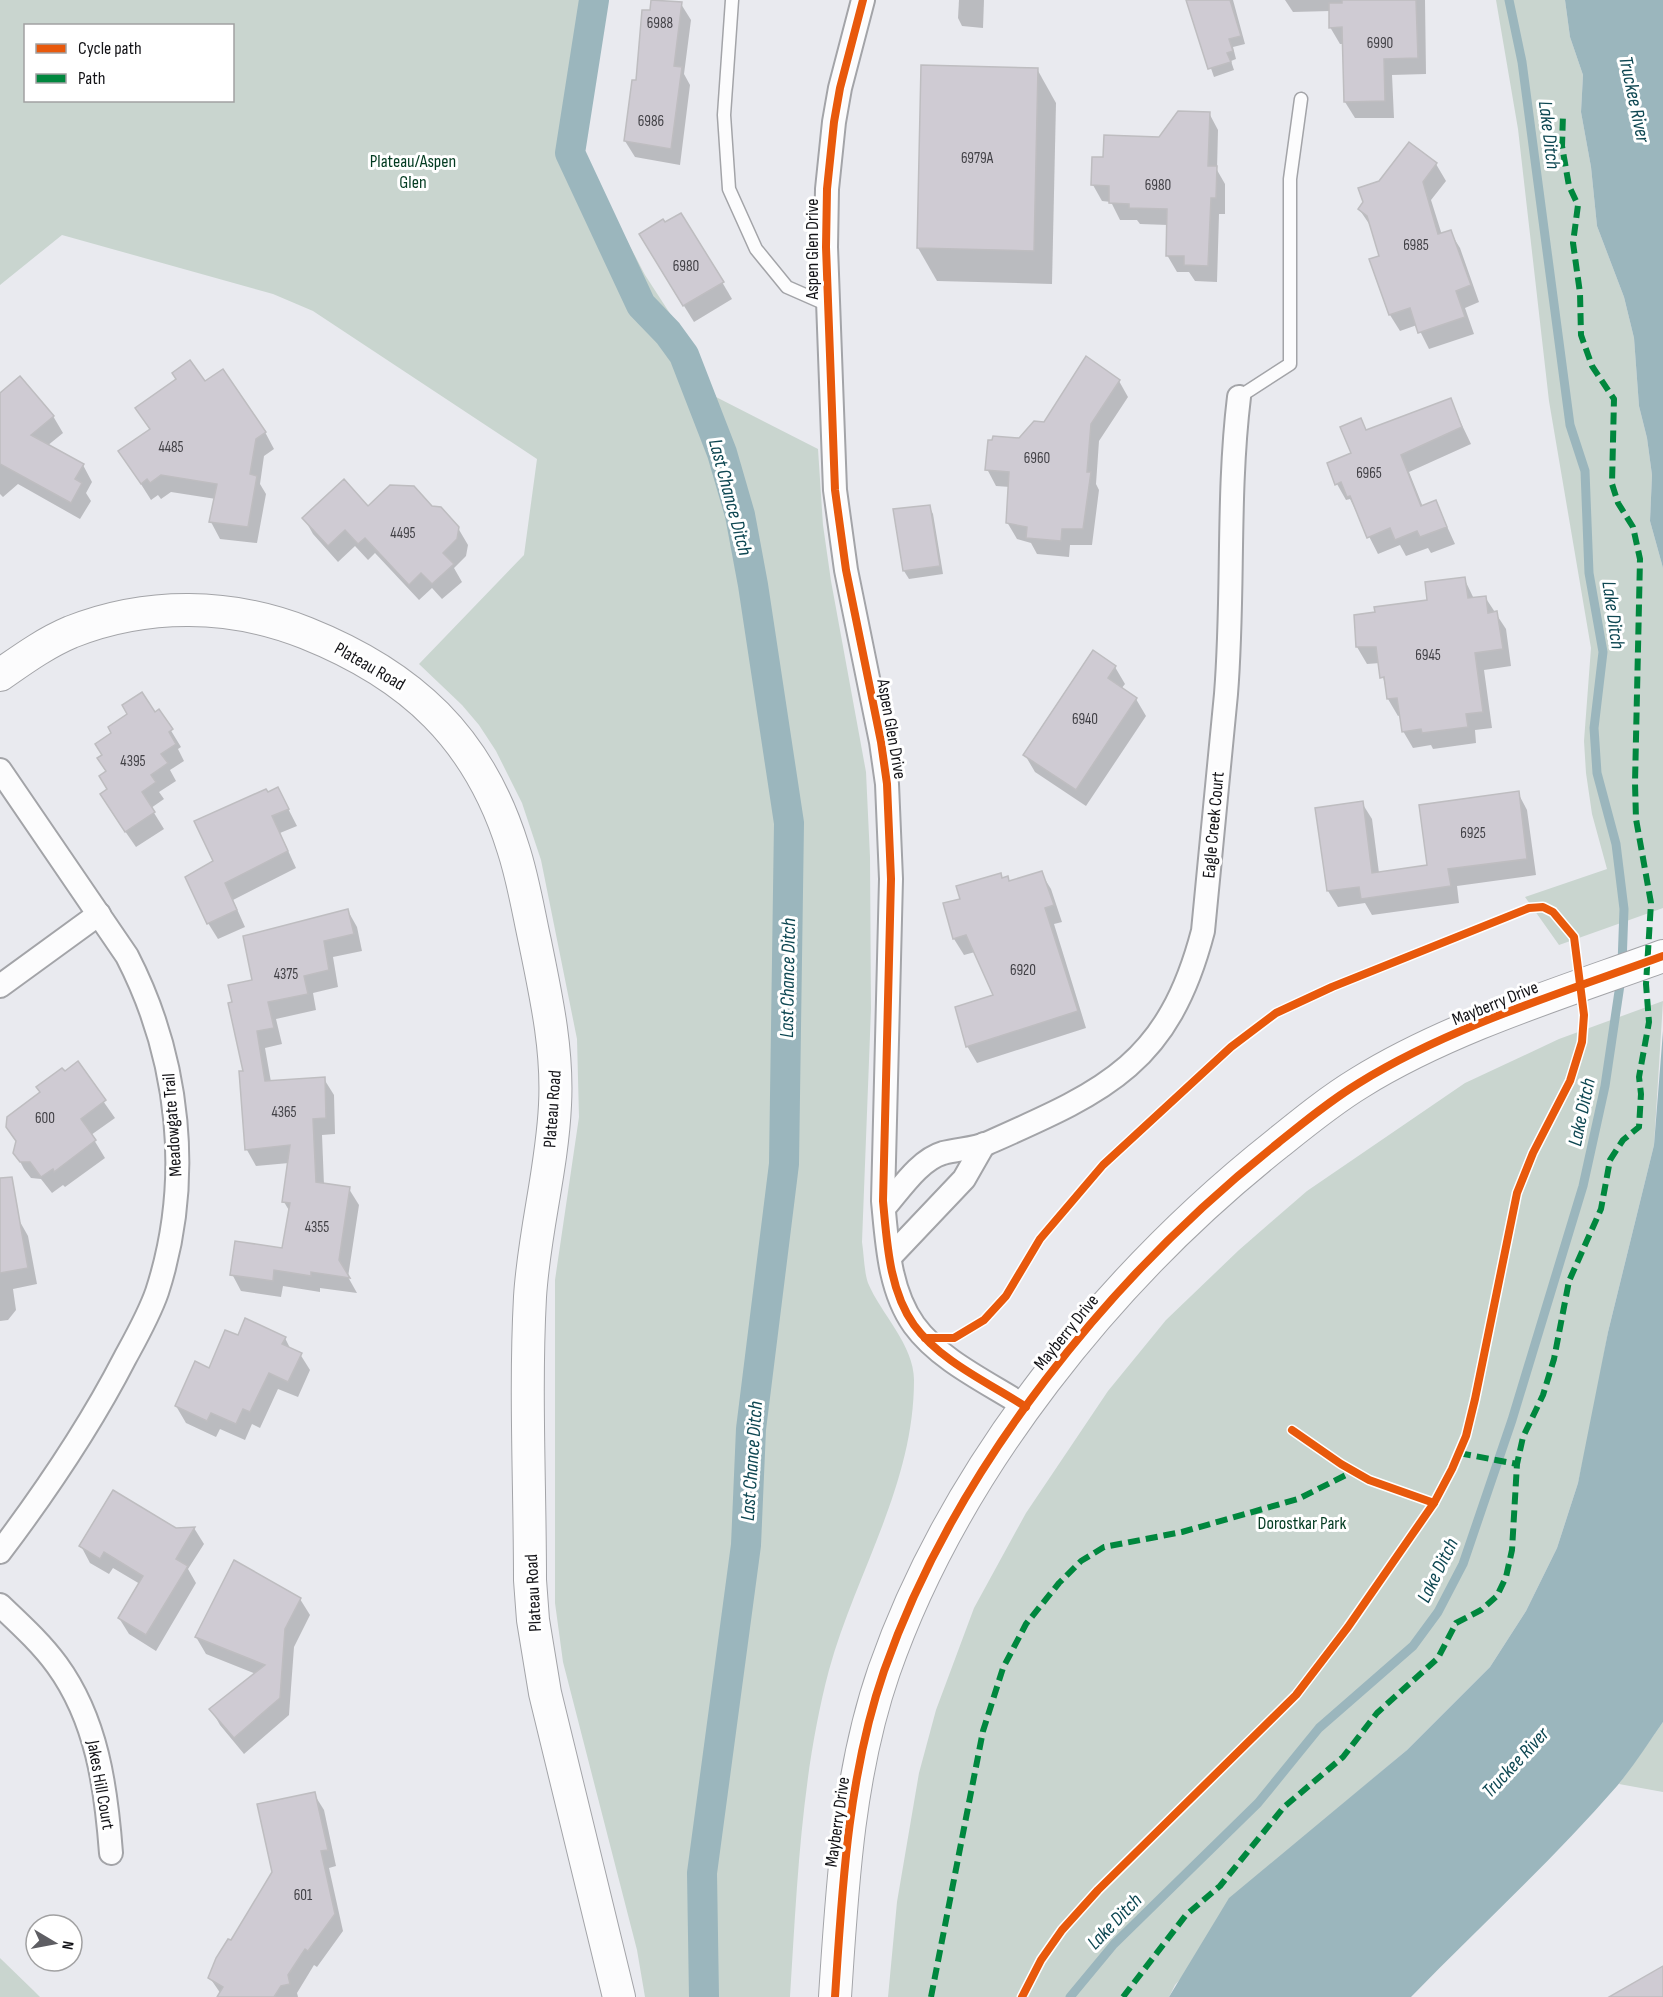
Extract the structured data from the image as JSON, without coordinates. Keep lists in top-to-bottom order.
{
  "streets": {
    "street": [
      "Aspen Glen Drive",
      "Plateau Road",
      "Eagle Creek Court",
      "Mayberry Drive",
      "Meadowgate Trail",
      "Jakes Hill Court"
    ]
  },
  "crossings": [
    ["Aspen Glen Drive", "Eagle Creek Court"],
    ["Aspen Glen Drive", "Mayberry Drive"]
  ],
  "water": ["Truckee River", "Lake Ditch", "Last Chance Ditch"],
  "parks": ["Plateau/Aspen Glen", "Dorostkar Park"],
  "house_numbers": [
    "6988",
    "6990",
    "6986",
    "6979A",
    "6980",
    "6985",
    "6980",
    "4485",
    "6960",
    "6965",
    "4495",
    "6945",
    "6940",
    "4395",
    "6925",
    "6920",
    "4375",
    "4365",
    "600",
    "4355",
    "601"
  ],
  "legend": ["Cycle path", "Path"],
  "north": "right"
}
